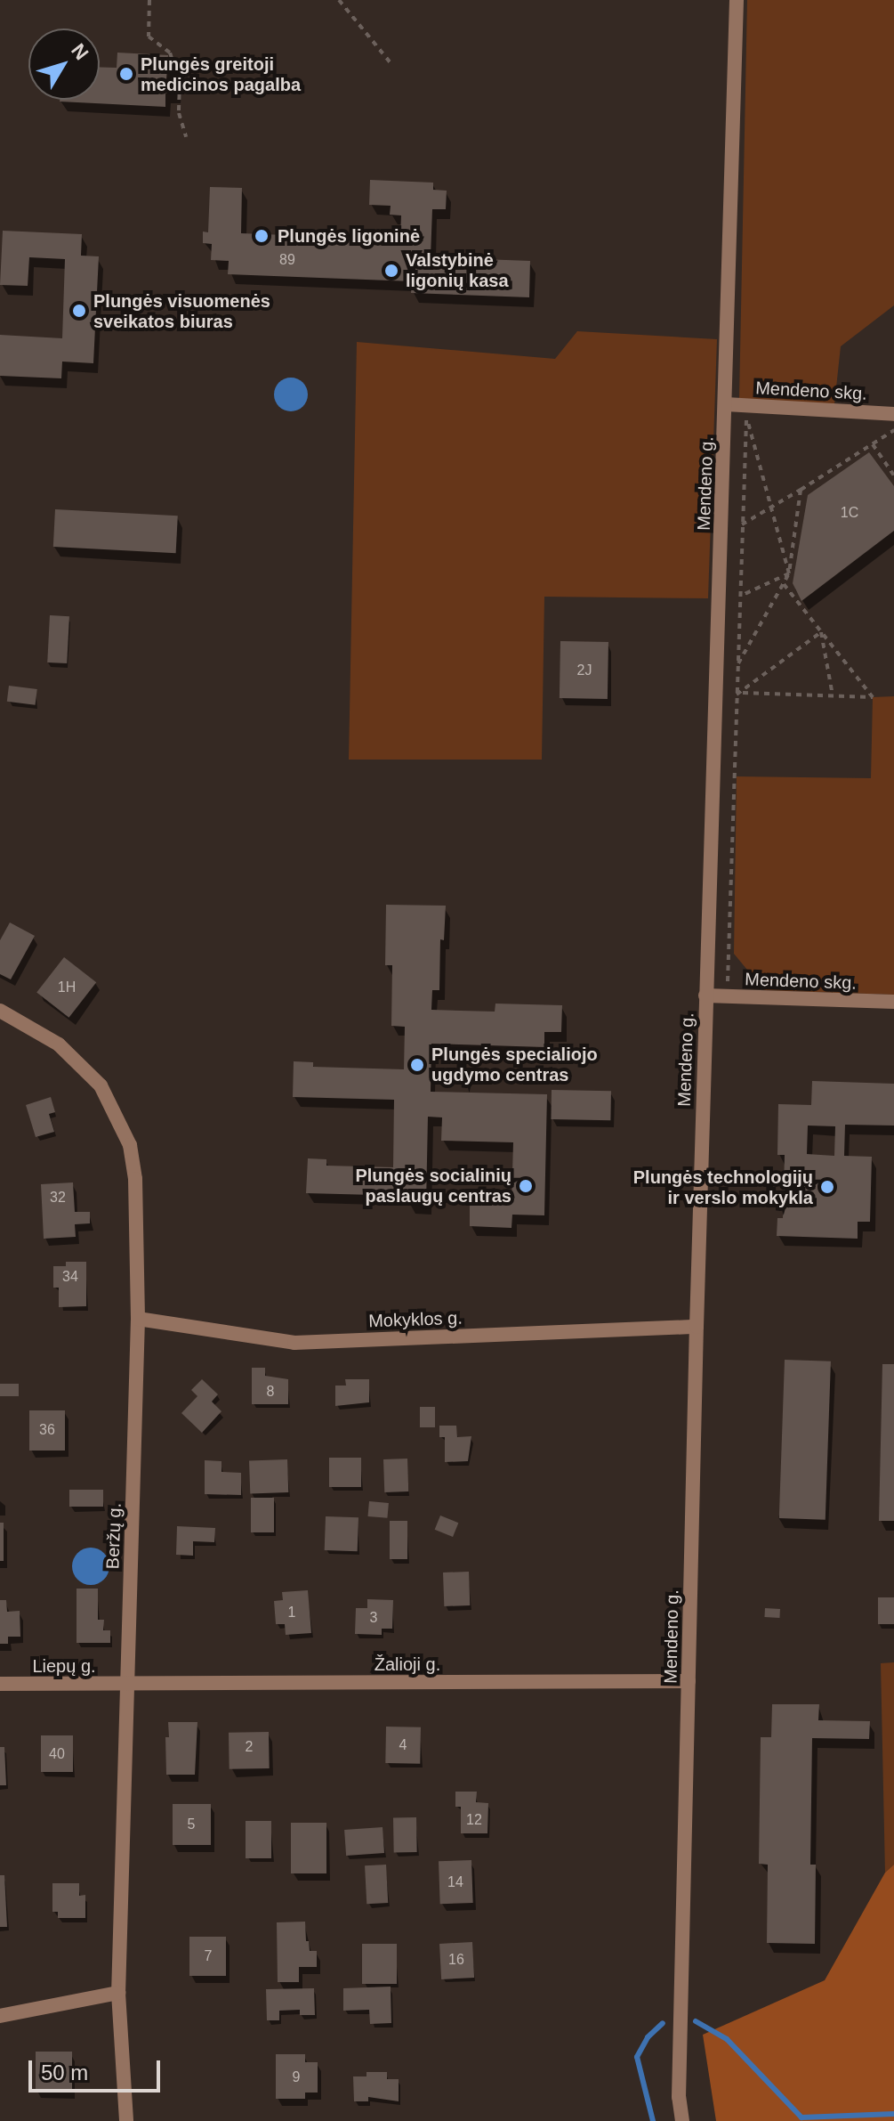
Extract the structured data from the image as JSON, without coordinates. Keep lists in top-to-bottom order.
{
  "streets": {
    "street": [
      "Mendeno skg.",
      "Mendeno g.",
      "Mokyklos g.",
      "Beržų g.",
      "Žalioji g.",
      "Liepų g."
    ]
  },
  "crossings": [
    ["Mendeno skg.", "Mendeno g."],
    ["Mendeno g.", "Mokyklos g."],
    ["Mendeno g.", "Žalioji g."],
    ["Mokyklos g.", "Beržų g."],
    ["Beržų g.", "Žalioji g."],
    ["Beržų g.", "Liepų g."],
    ["Žalioji g.", "Liepų g."]
  ],
  "places": [
    "Plungės greitoji medicinos pagalba",
    "Plungės ligoninė",
    "Valstybinė ligonių kasa",
    "Plungės visuomenės sveikatos biuras",
    "Plungės specialiojo ugdymo centras",
    "Plungės socialinių paslaugų centras",
    "Plungės technologijų ir verslo mokykla"
  ],
  "house_numbers": [
    "89",
    "1C",
    "2J",
    "1H",
    "32",
    "34",
    "8",
    "36",
    "1",
    "3",
    "4",
    "2",
    "40",
    "12",
    "5",
    "14",
    "7",
    "16",
    "9"
  ],
  "scale_bar": "50 m",
  "north": "top right"
}
